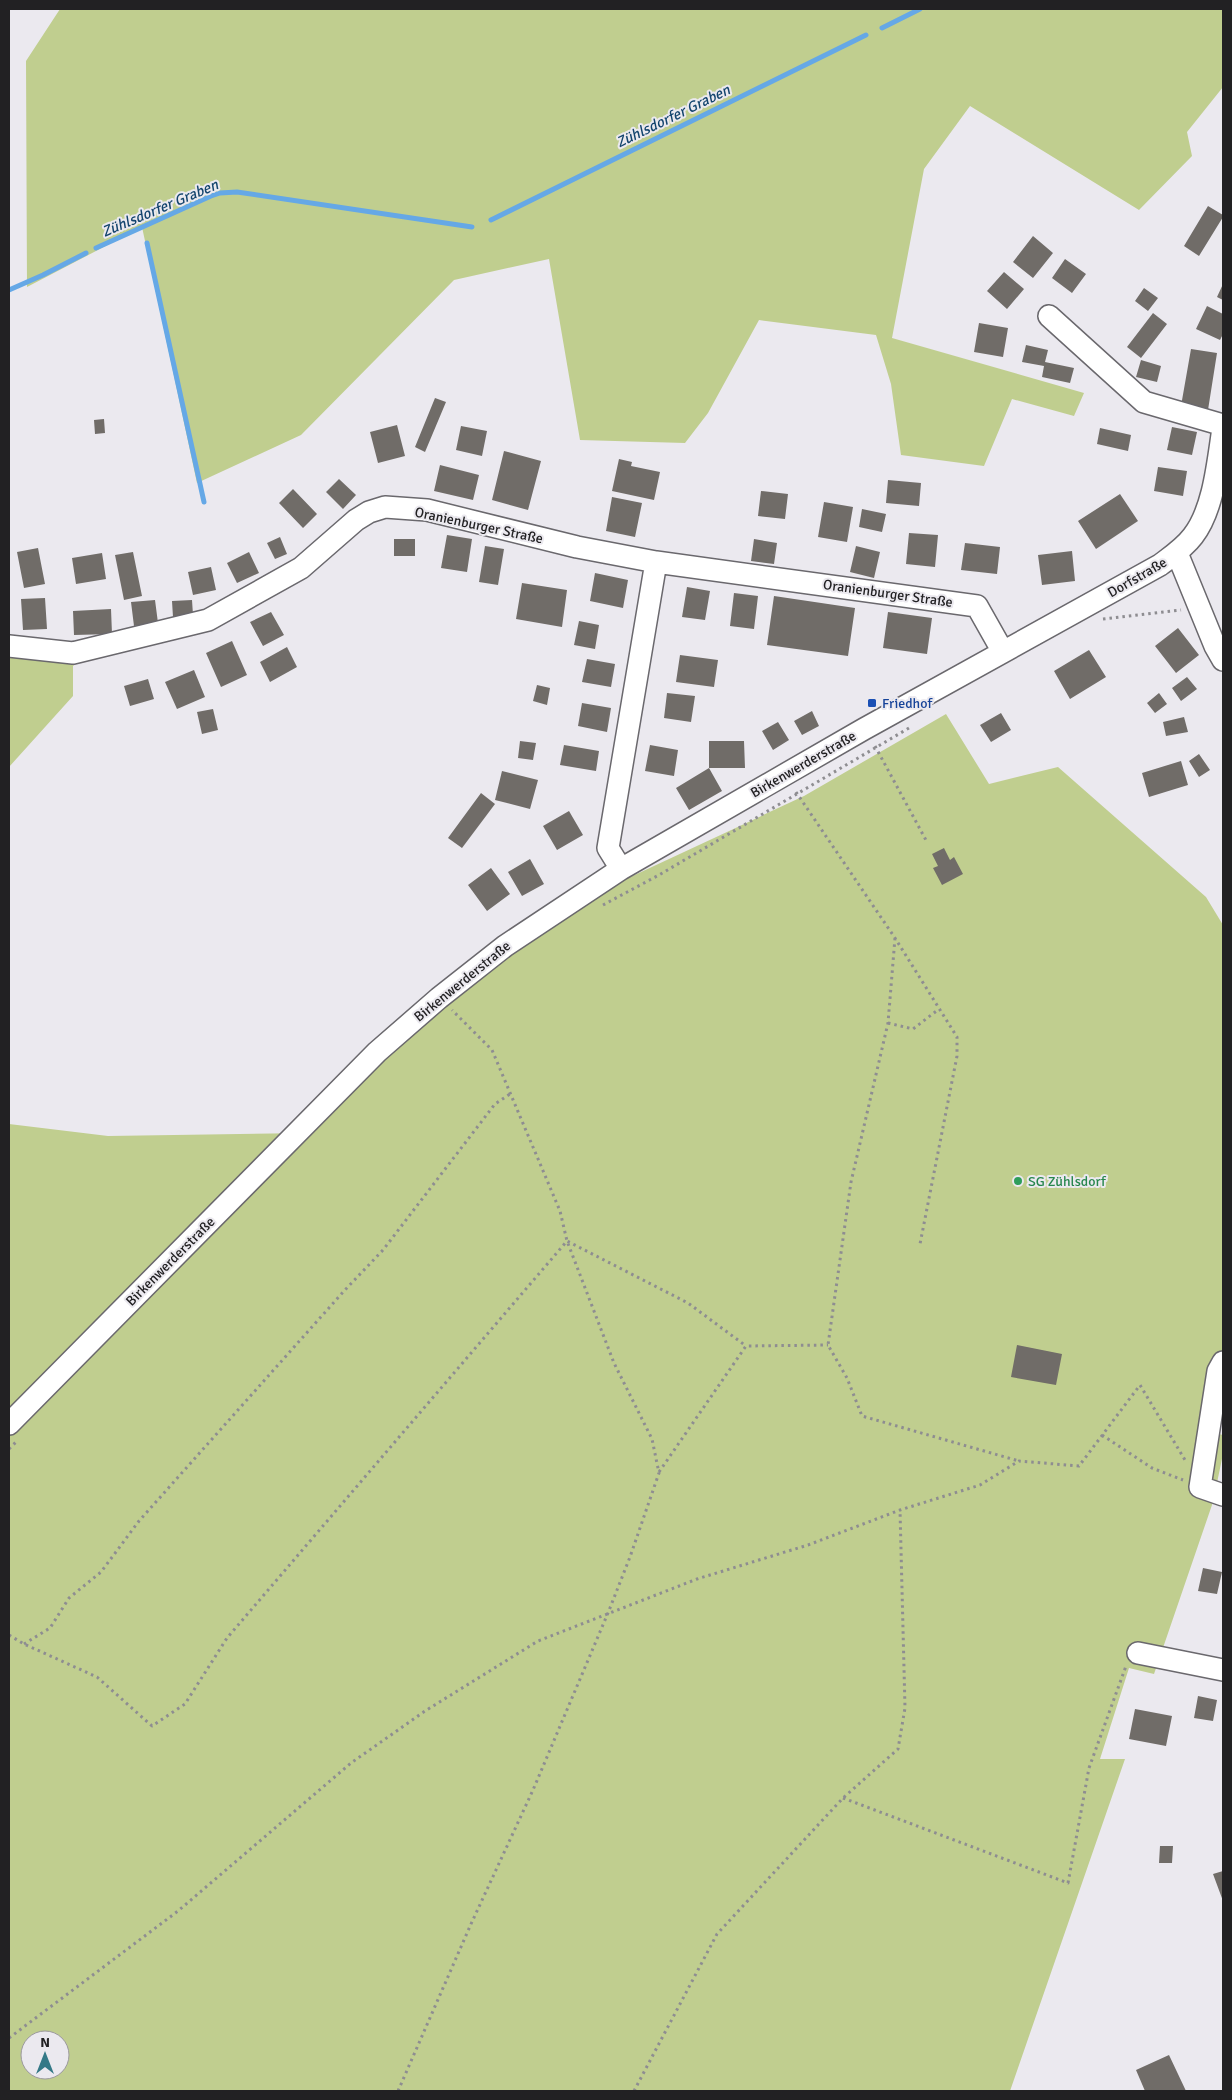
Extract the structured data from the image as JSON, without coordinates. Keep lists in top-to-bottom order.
{
  "streets": {
    "street": ["Oranienburger Straße", "Dorfstraße", "Birkenwerderstraße"]
  },
  "crossings": [
    ["Oranienburger Straße", "Dorfstraße"],
    ["Oranienburger Straße", "Birkenwerderstraße"],
    ["Dorfstraße", "Birkenwerderstraße"]
  ],
  "water": ["Zühlsdorfer Graben"],
  "places": {
    "transit": ["Friedhof"],
    "other": ["SG Zühlsdorf"]
  },
  "north": "top"
}
